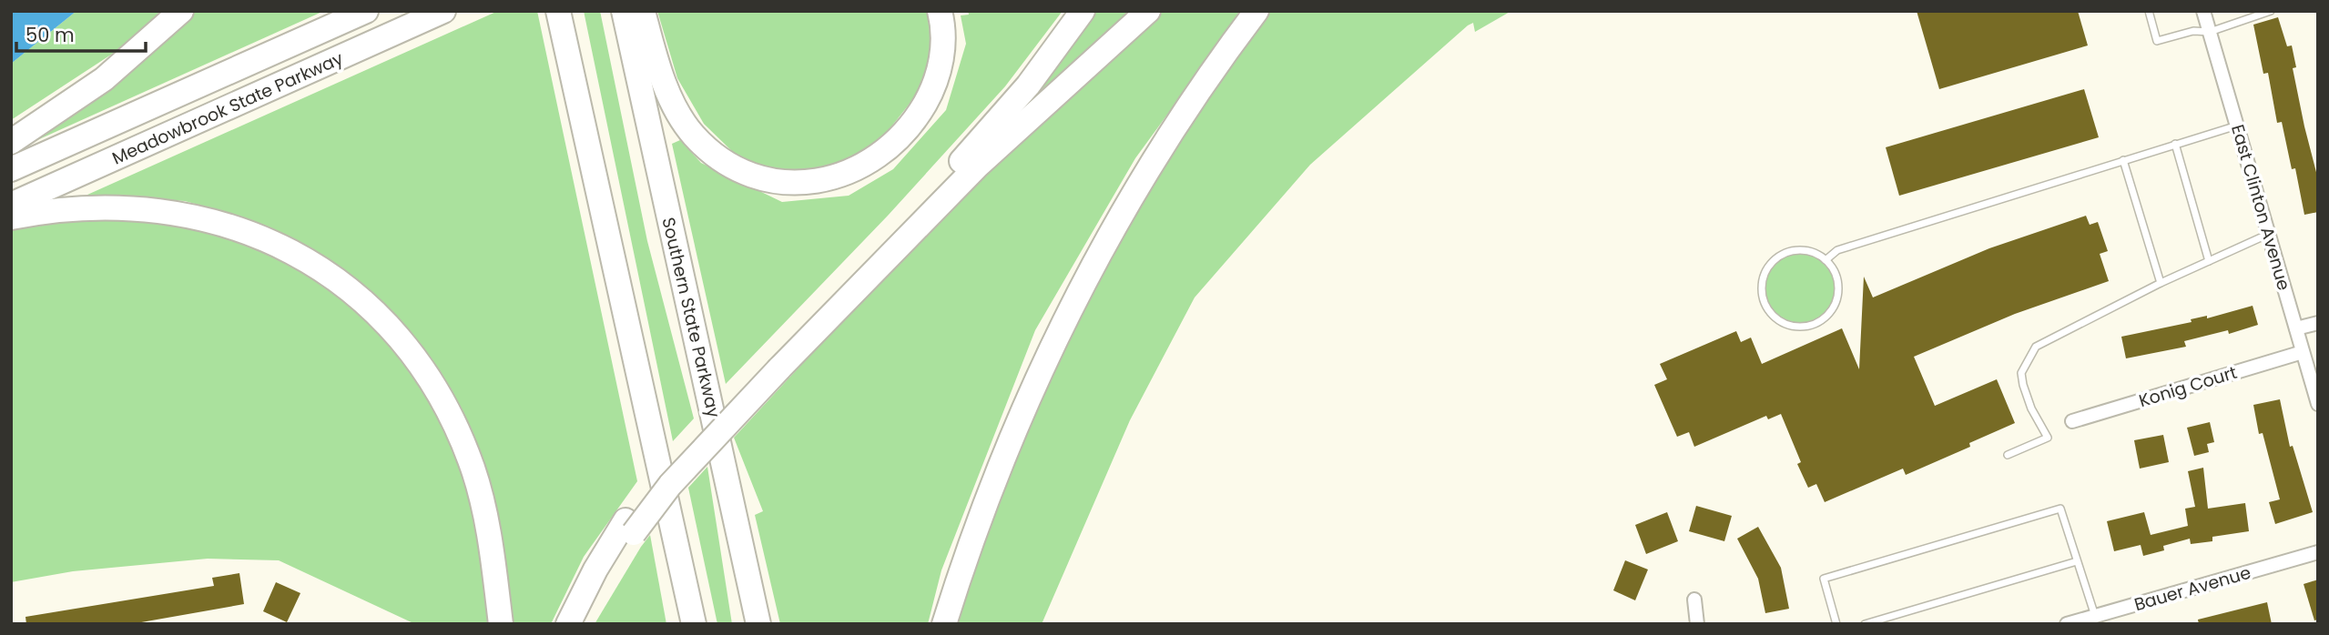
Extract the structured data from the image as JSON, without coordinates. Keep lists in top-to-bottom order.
{
  "streets": {
    "highway": ["Meadowbrook State Parkway", "Southern State Parkway"],
    "street": ["East Clinton Avenue", "Konig Court", "Bauer Avenue"]
  },
  "crossings": [
    ["East Clinton Avenue", "Konig Court"]
  ],
  "scale_bar": "50 m"
}
